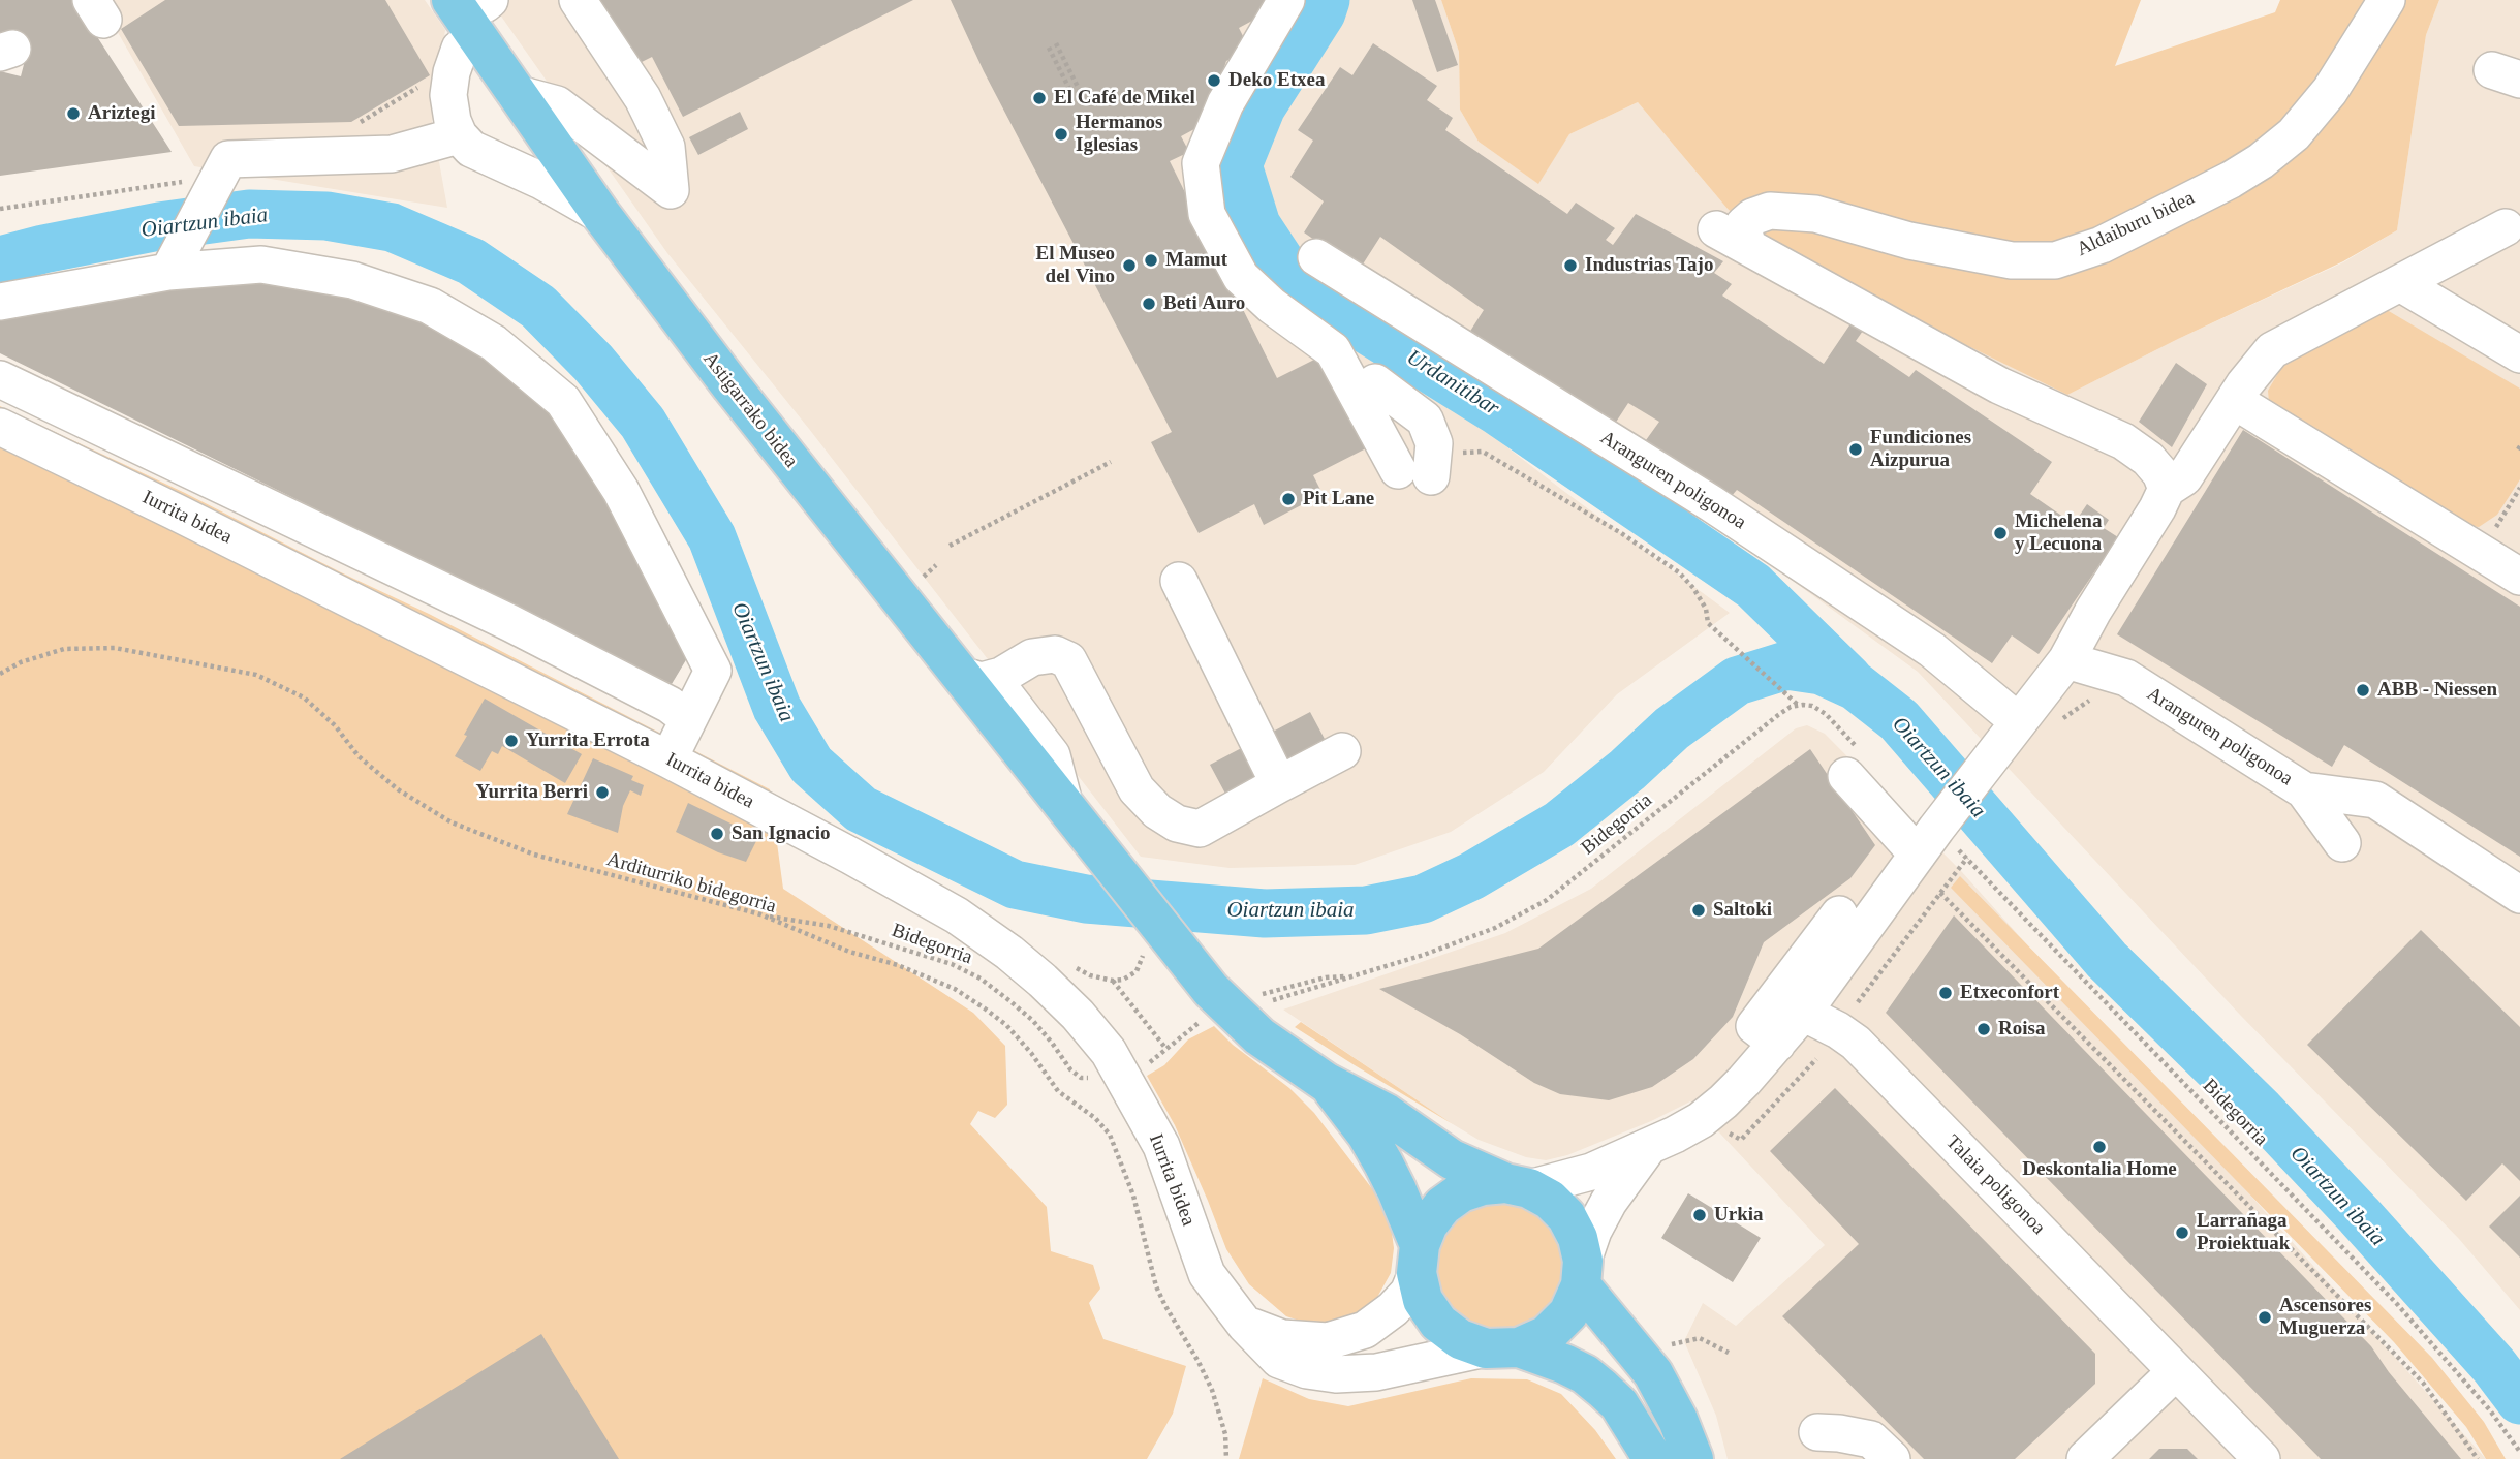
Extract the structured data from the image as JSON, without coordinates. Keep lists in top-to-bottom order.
{
  "streets": {
    "main road": ["Astigarrako bidea"],
    "street": [
      "Aldaiburu bidea",
      "Aranguren poligonoa",
      "Iurrita bidea",
      "Talaia poligonoa"
    ],
    "path": ["Bidegorria", "Arditurriko bidegorria"]
  },
  "crossings": [
    ["Bidegorria", "Arditurriko bidegorria"]
  ],
  "water": ["Oiartzun ibaia", "Urdanitibar"],
  "places": [
    "Deko Etxea",
    "El Café de Mikel",
    "Ariztegi",
    "Hermanos Iglesias",
    "Mamut",
    "El Museo del Vino",
    "Industrias Tajo",
    "Beti Auro",
    "Fundiciones Aizpurua",
    "Pit Lane",
    "Michelena y Lecuona",
    "ABB - Niessen",
    "Yurrita Errota",
    "Yurrita Berri",
    "San Ignacio",
    "Saltoki",
    "Etxeconfort",
    "Roisa",
    "Deskontalia Home",
    "Urkia",
    "Larrañaga Proiektuak",
    "Ascensores Muguerza"
  ]
}
